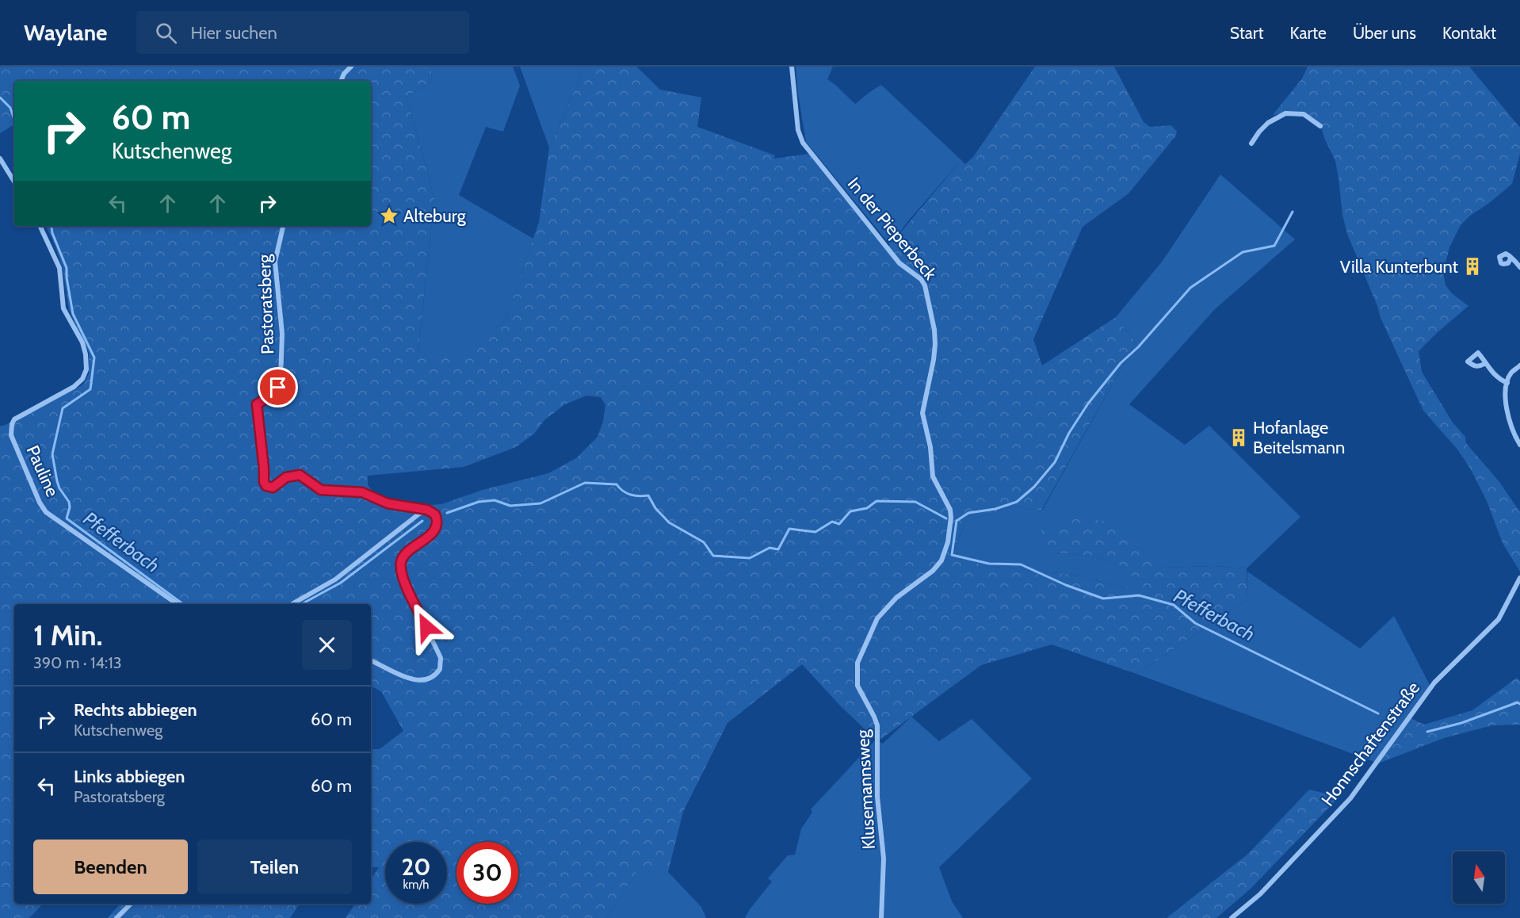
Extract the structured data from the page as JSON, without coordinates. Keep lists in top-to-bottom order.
{
  "streets": {
    "street": [
      "In der Pieperbeck",
      "Pastoratsberg",
      "Pauline",
      "Honnschaftenstraße",
      "Klusemannsweg"
    ]
  },
  "crossings": [
    ["In der Pieperbeck", "Klusemannsweg"]
  ],
  "water": ["Pfefferbach"],
  "places": {
    "place": ["Alteburg"],
    "building": ["Villa Kunterbunt", "Hofanlage Beitelsmann"]
  },
  "north": "top",
  "page": {
    "header": "Waylane",
    "search": "Hier suchen",
    "nav": [
      "Start",
      "Karte",
      "Über uns",
      "Kontakt"
    ],
    "turn": ["60 m", "Kutschenweg"],
    "heading": ["1 Min.", "390 m · 14:13"],
    "list": [
      {
        "name": "Rechts abbiegen",
        "note": "Kutschenweg",
        "value": "60 m"
      },
      {
        "name": "Links abbiegen",
        "note": "Pastoratsberg",
        "value": "60 m"
      }
    ],
    "buttons": ["Beenden", "Teilen"],
    "speed": "20 km/h",
    "limit": "30"
  }
}
